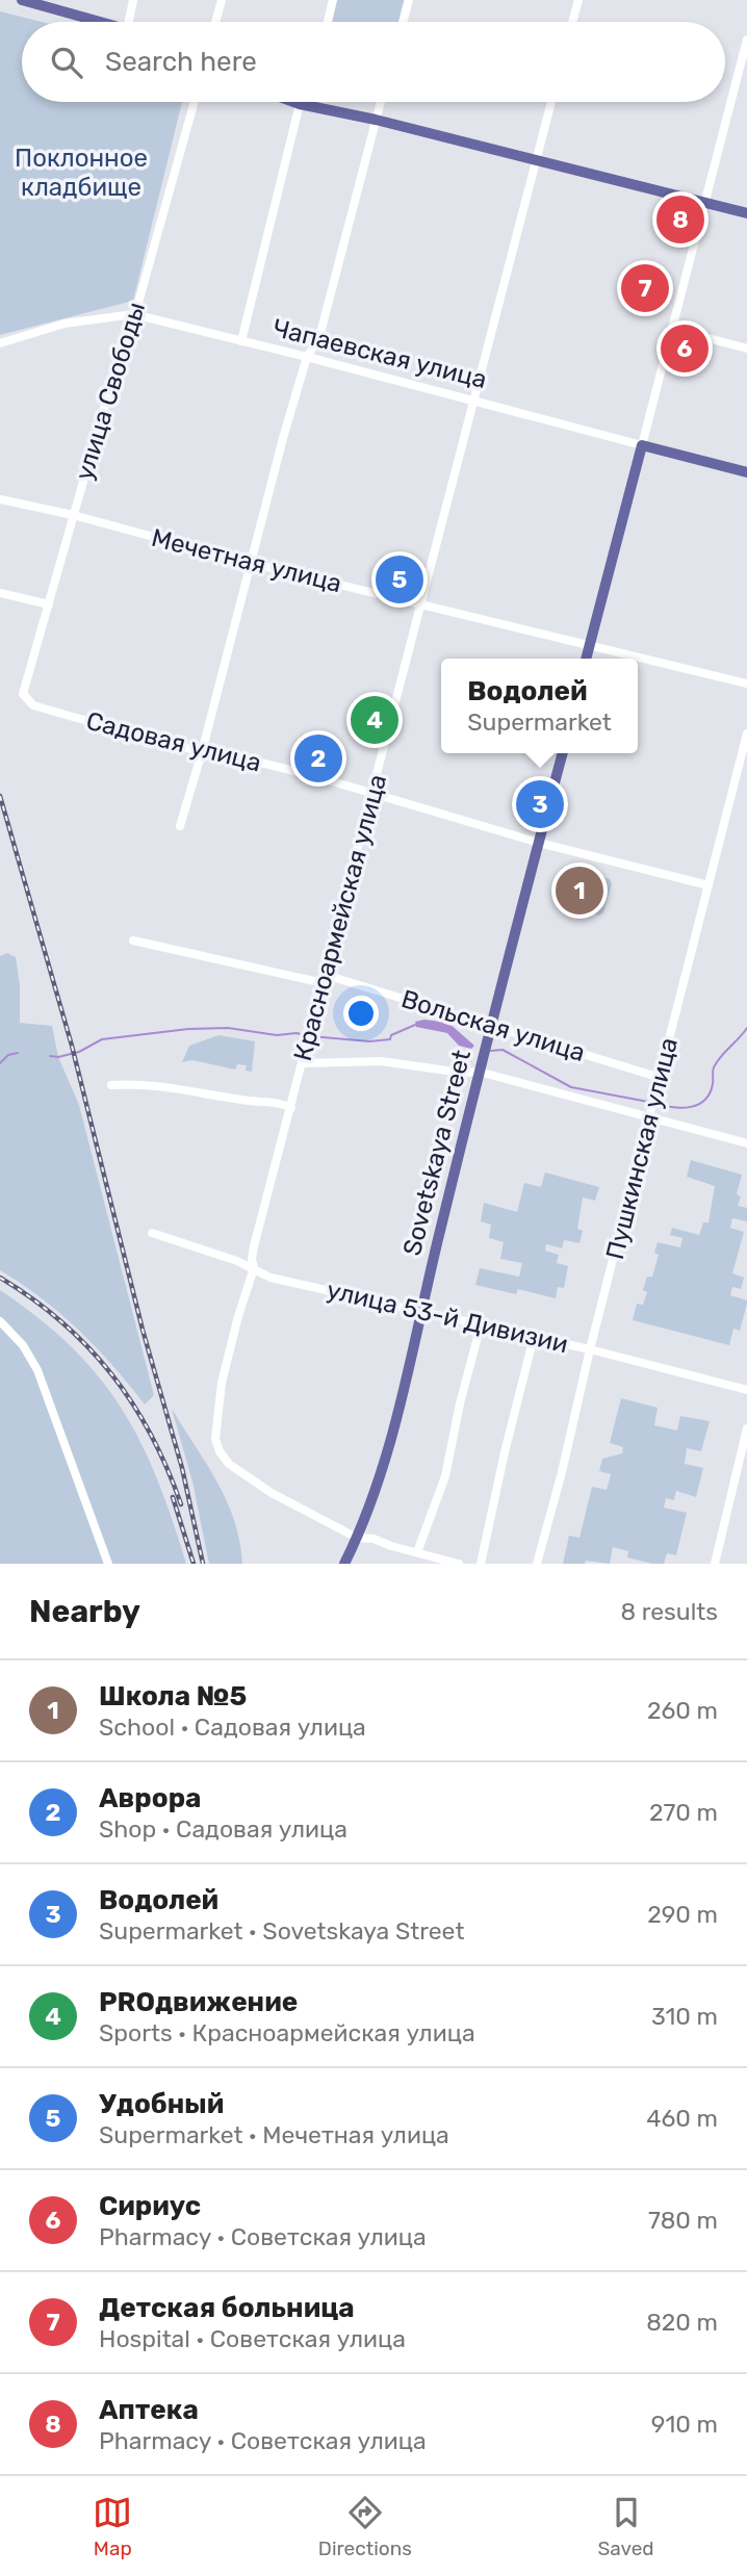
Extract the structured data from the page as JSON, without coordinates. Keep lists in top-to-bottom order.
{
  "streets": {
    "main road": ["Чапаевская улица", "Sovetskaya Street"],
    "street": [
      "улица Свободы",
      "Мечетная улица",
      "Садовая улица",
      "Красноармейская улица",
      "Вольская улица",
      "Пушкинская улица",
      "улица 53-й Дивизии"
    ]
  },
  "crossings": [
    ["Чапаевская улица", "улица Свободы"],
    ["Чапаевская улица", "Красноармейская улица"],
    ["улица Свободы", "Мечетная улица"],
    ["улица Свободы", "Садовая улица"],
    ["Мечетная улица", "Красноармейская улица"],
    ["Садовая улица", "Красноармейская улица"],
    ["Садовая улица", "Пушкинская улица"],
    ["Садовая улица", "Sovetskaya Street"],
    ["Красноармейская улица", "Вольская улица"],
    ["Красноармейская улица", "Sovetskaya Street"],
    ["Красноармейская улица", "улица 53-й Дивизии"],
    ["Вольская улица", "Пушкинская улица"],
    ["Вольская улица", "Sovetskaya Street"],
    ["Пушкинская улица", "улица 53-й Дивизии"],
    ["Sovetskaya Street", "улица 53-й Дивизии"]
  ],
  "parks": ["Поклонное кладбище"],
  "page": {
    "search": "Search here",
    "pins": [
      "8",
      "7",
      "6",
      "5",
      "4",
      "2",
      "3",
      "1"
    ],
    "popup": ["Водолей", "Supermarket"],
    "heading": ["Nearby", "8 results"],
    "list": [
      {
        "mark": "1",
        "name": "Школа №5",
        "note": "School · Садовая улица",
        "value": "260 m"
      },
      {
        "mark": "2",
        "name": "Аврора",
        "note": "Shop · Садовая улица",
        "value": "270 m"
      },
      {
        "mark": "3",
        "name": "Водолей",
        "note": "Supermarket · Sovetskaya Street",
        "value": "290 m"
      },
      {
        "mark": "4",
        "name": "PROдвижение",
        "note": "Sports · Красноармейская улица",
        "value": "310 m"
      },
      {
        "mark": "5",
        "name": "Удобный",
        "note": "Supermarket · Мечетная улица",
        "value": "460 m"
      },
      {
        "mark": "6",
        "name": "Сириус",
        "note": "Pharmacy · Советская улица",
        "value": "780 m"
      },
      {
        "mark": "7",
        "name": "Детская больница",
        "note": "Hospital · Советская улица",
        "value": "820 m"
      },
      {
        "mark": "8",
        "name": "Аптека",
        "note": "Pharmacy · Советская улица",
        "value": "910 m"
      }
    ],
    "nav": ["Map", "Directions", "Saved"]
  }
}
